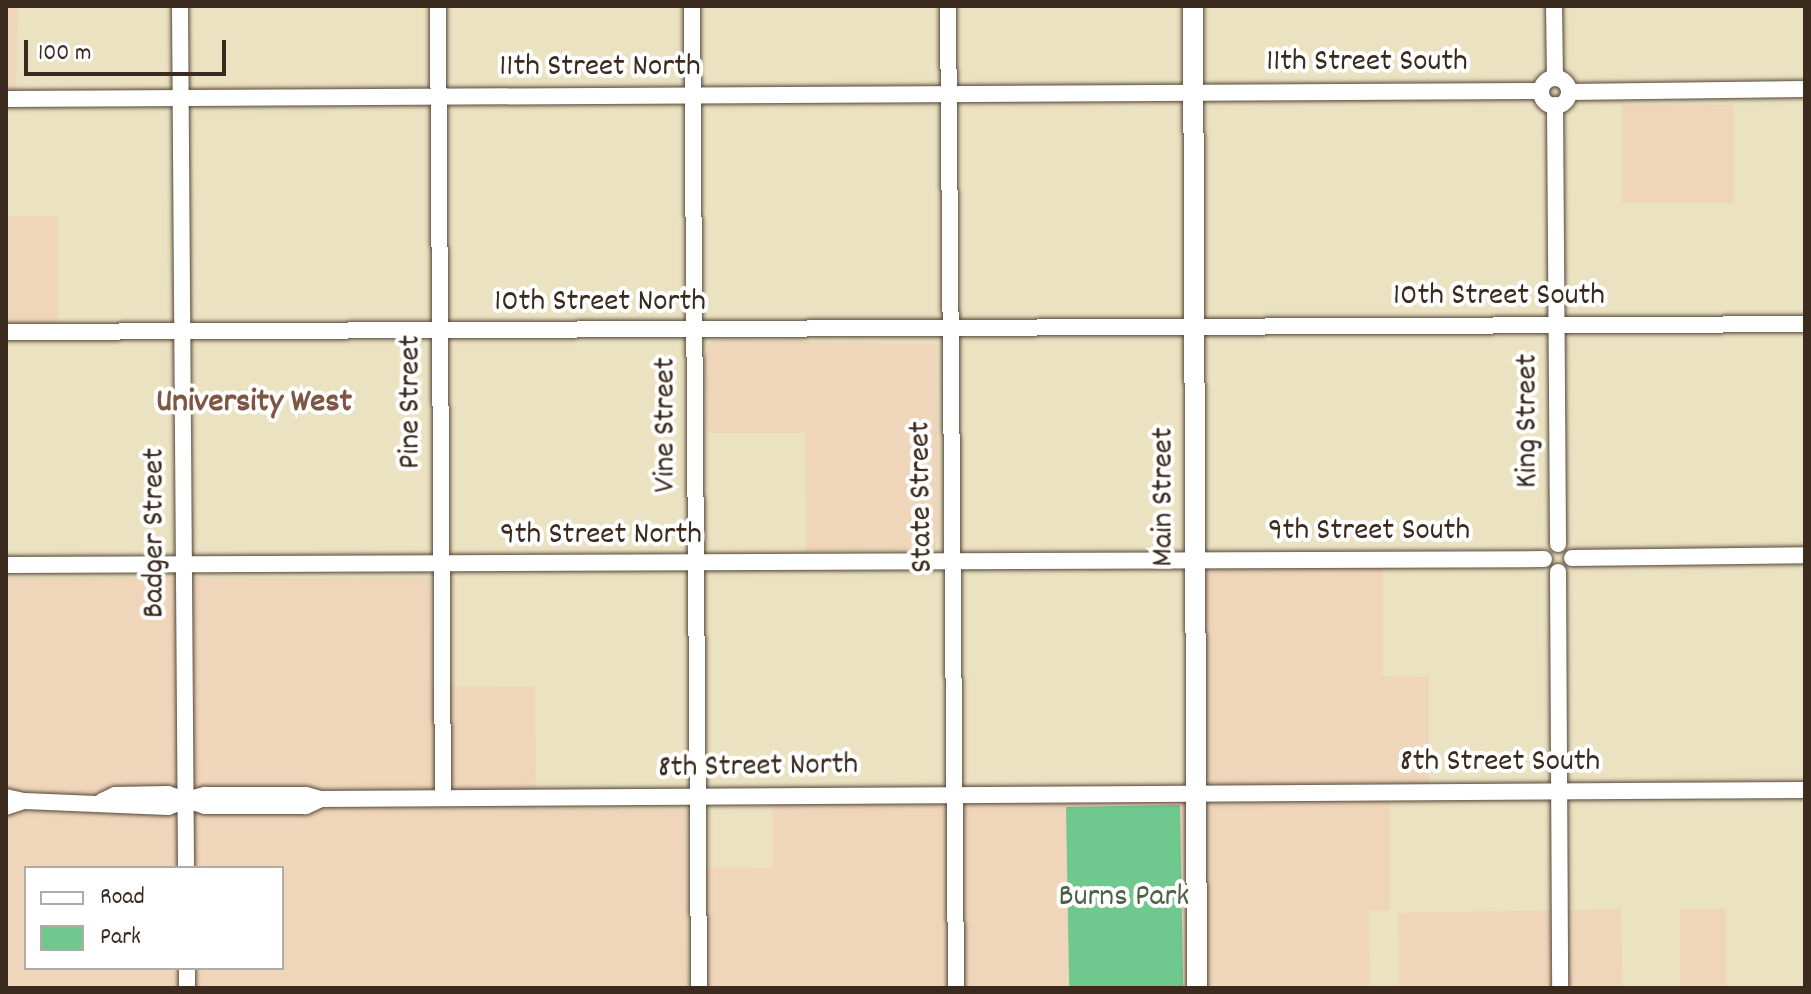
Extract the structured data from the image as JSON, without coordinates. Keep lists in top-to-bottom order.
{
  "streets": {
    "street": [
      "11th Street South",
      "11th Street North",
      "10th Street South",
      "10th Street North",
      "Pine Street",
      "King Street",
      "Vine Street",
      "State Street",
      "Main Street",
      "9th Street South",
      "Badger Street",
      "9th Street North",
      "8th Street South",
      "8th Street North"
    ]
  },
  "crossings": [
    ["11th Street South", "11th Street North"],
    ["11th Street South", "Main Street"],
    ["11th Street North", "Pine Street"],
    ["11th Street North", "Vine Street"],
    ["11th Street North", "State Street"],
    ["11th Street North", "Main Street"],
    ["11th Street North", "Badger Street"],
    ["10th Street South", "10th Street North"],
    ["10th Street South", "King Street"],
    ["10th Street South", "Main Street"],
    ["10th Street North", "Pine Street"],
    ["10th Street North", "Vine Street"],
    ["10th Street North", "State Street"],
    ["10th Street North", "Main Street"],
    ["10th Street North", "Badger Street"],
    ["Pine Street", "9th Street North"],
    ["Pine Street", "8th Street North"],
    ["Vine Street", "9th Street North"],
    ["Vine Street", "8th Street North"],
    ["State Street", "9th Street North"],
    ["State Street", "8th Street North"],
    ["Main Street", "9th Street South"],
    ["Main Street", "9th Street North"],
    ["Main Street", "8th Street South"],
    ["Main Street", "8th Street North"],
    ["9th Street South", "9th Street North"],
    ["Badger Street", "9th Street North"],
    ["Badger Street", "8th Street North"],
    ["8th Street South", "8th Street North"]
  ],
  "districts": ["University West"],
  "parks": ["Burns Park"],
  "legend": ["Road", "Park"],
  "scale_bar": "100 m"
}
